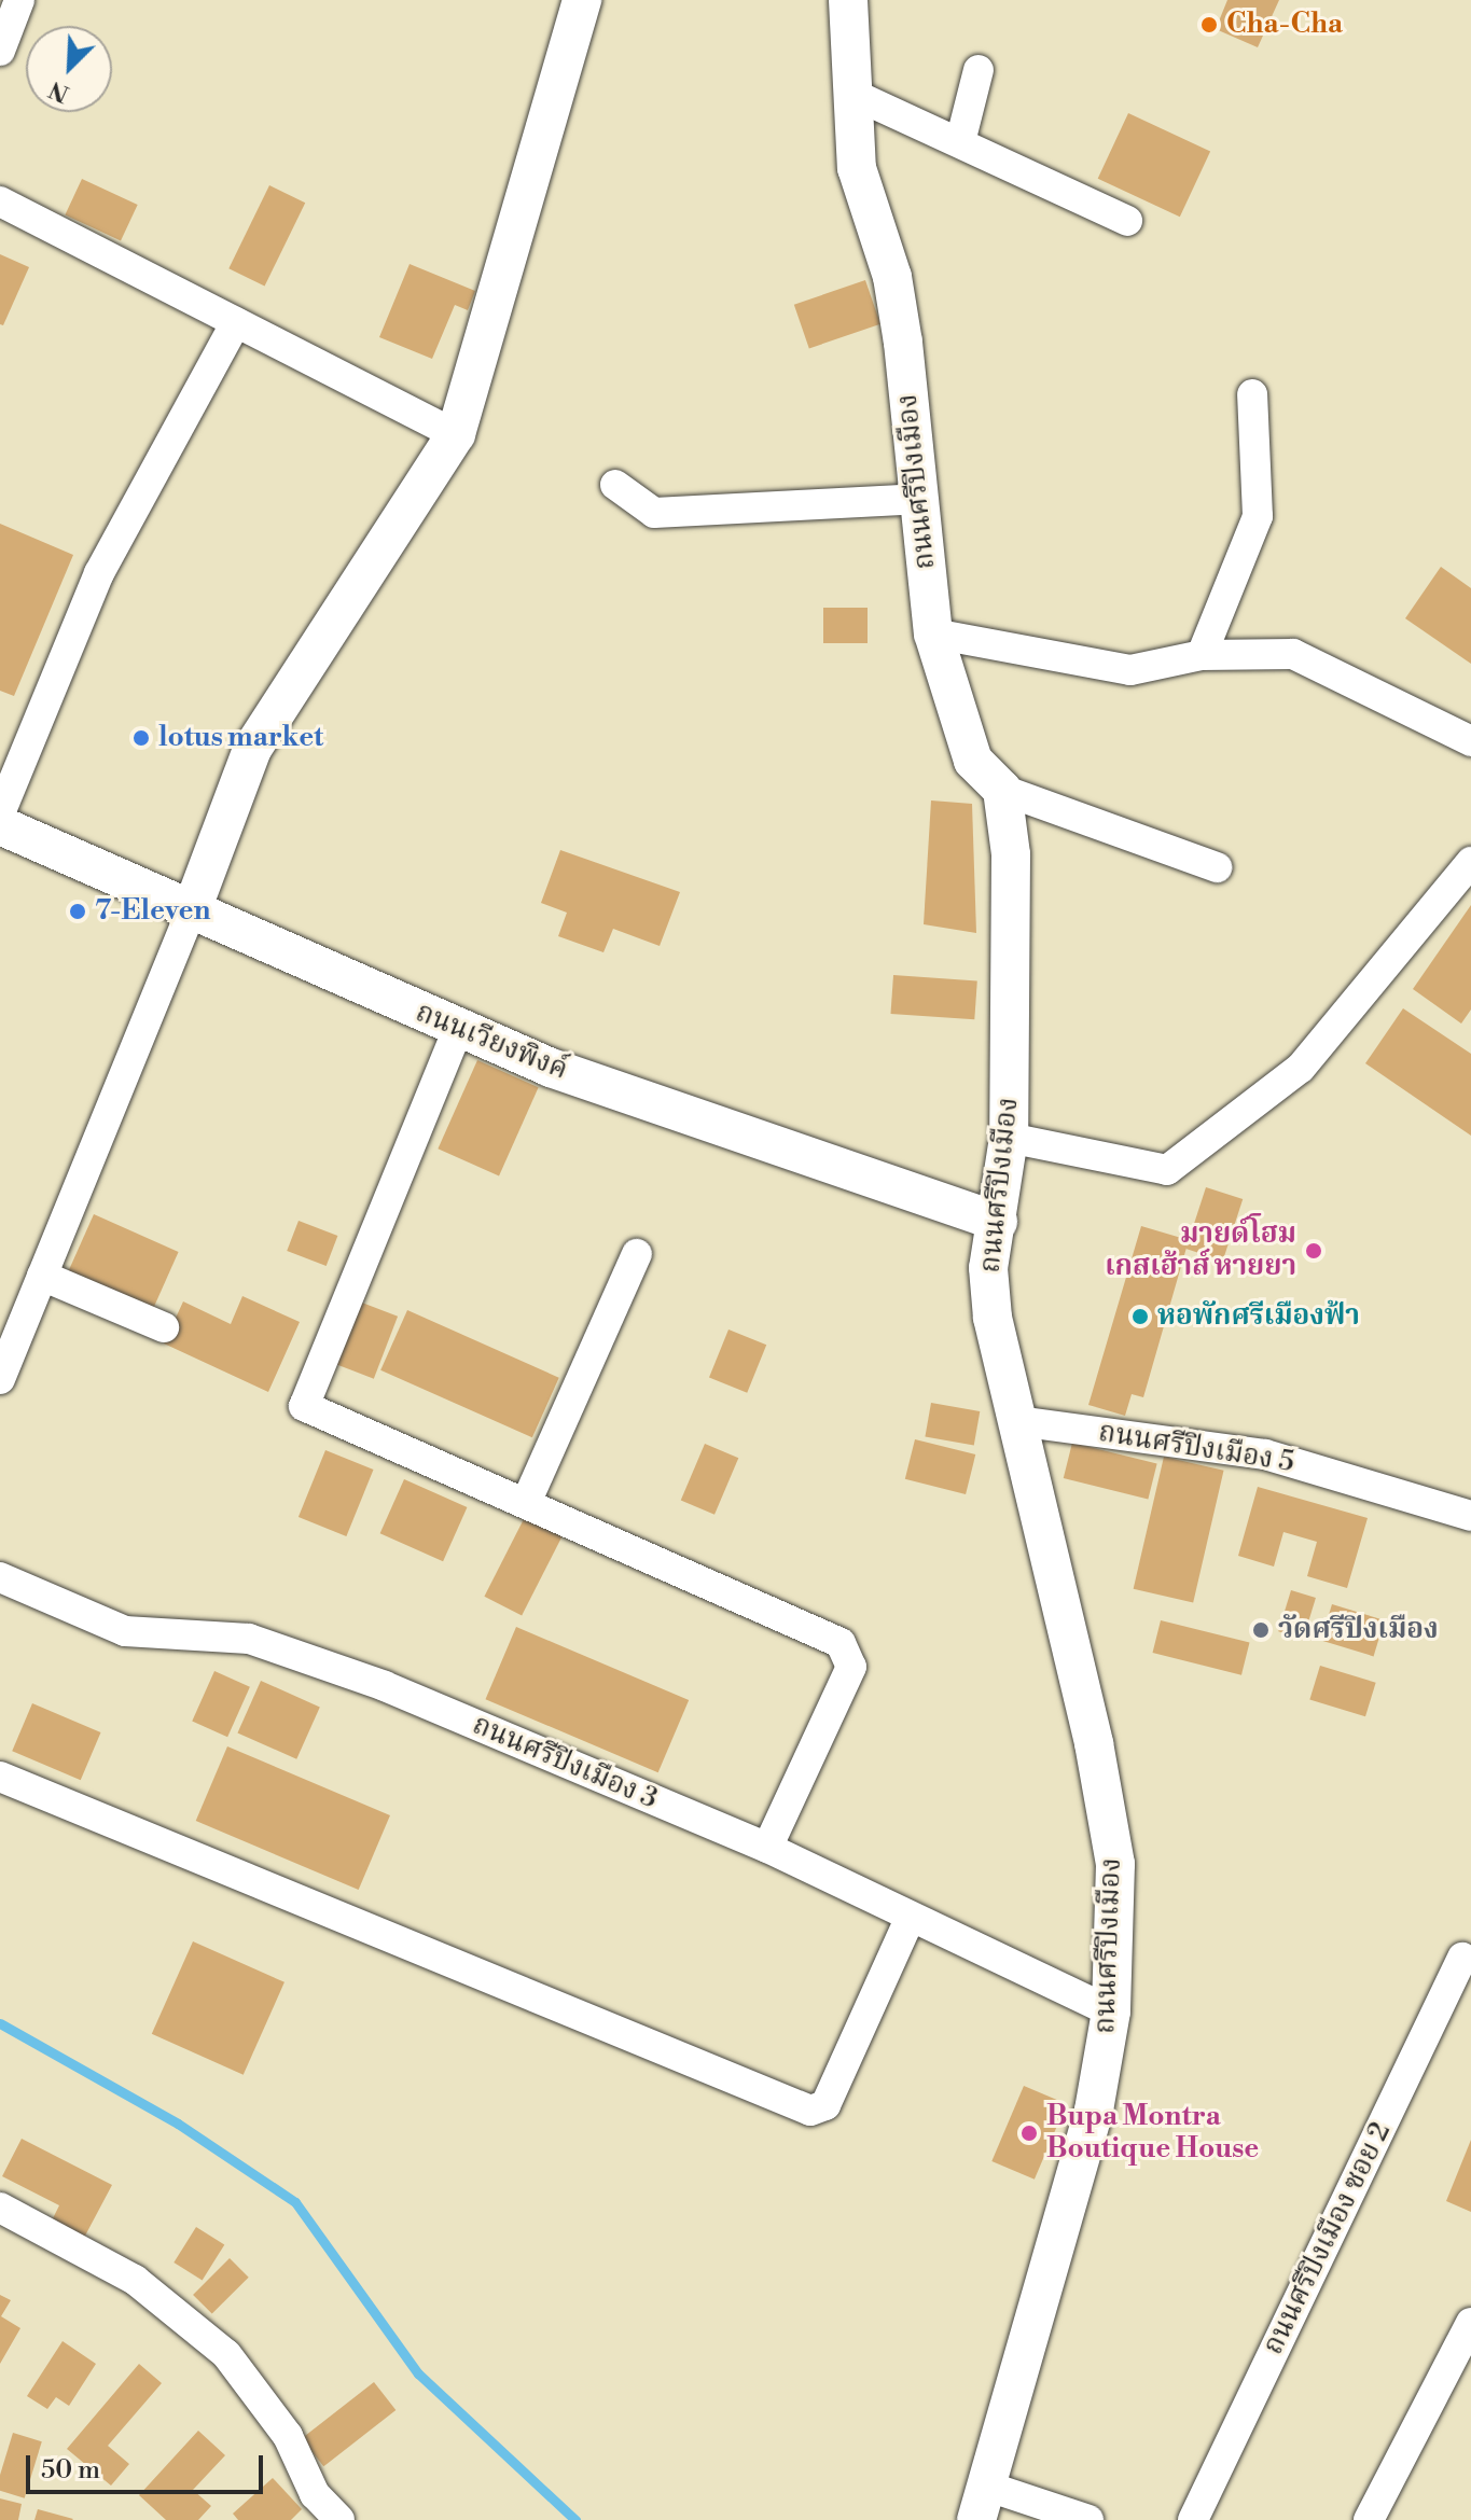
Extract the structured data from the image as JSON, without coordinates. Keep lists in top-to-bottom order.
{
  "streets": {
    "street": [
      "ถนนศรีปิงเมือง",
      "ถนนเวียงพิงค์",
      "ถนนศรีปิงเมือง 5",
      "ถนนศรีปิงเมือง 3",
      "ถนนศรีปิงเมือง ซอย 2"
    ]
  },
  "crossings": [
    ["ถนนศรีปิงเมือง", "ถนนเวียงพิงค์"],
    ["ถนนศรีปิงเมือง", "ถนนศรีปิงเมือง 5"],
    ["ถนนศรีปิงเมือง", "ถนนศรีปิงเมือง 3"]
  ],
  "places": [
    "Cha-Cha",
    "lotus market",
    "7-Eleven",
    "มายด์โฮม เกสเฮ้าส์ หายยา",
    "หอพักศรีเมืองฟ้า",
    "วัดศรีปิงเมือง",
    "Bupa Montra Boutique House"
  ],
  "scale_bar": "50 m",
  "north": "bottom left"
}
